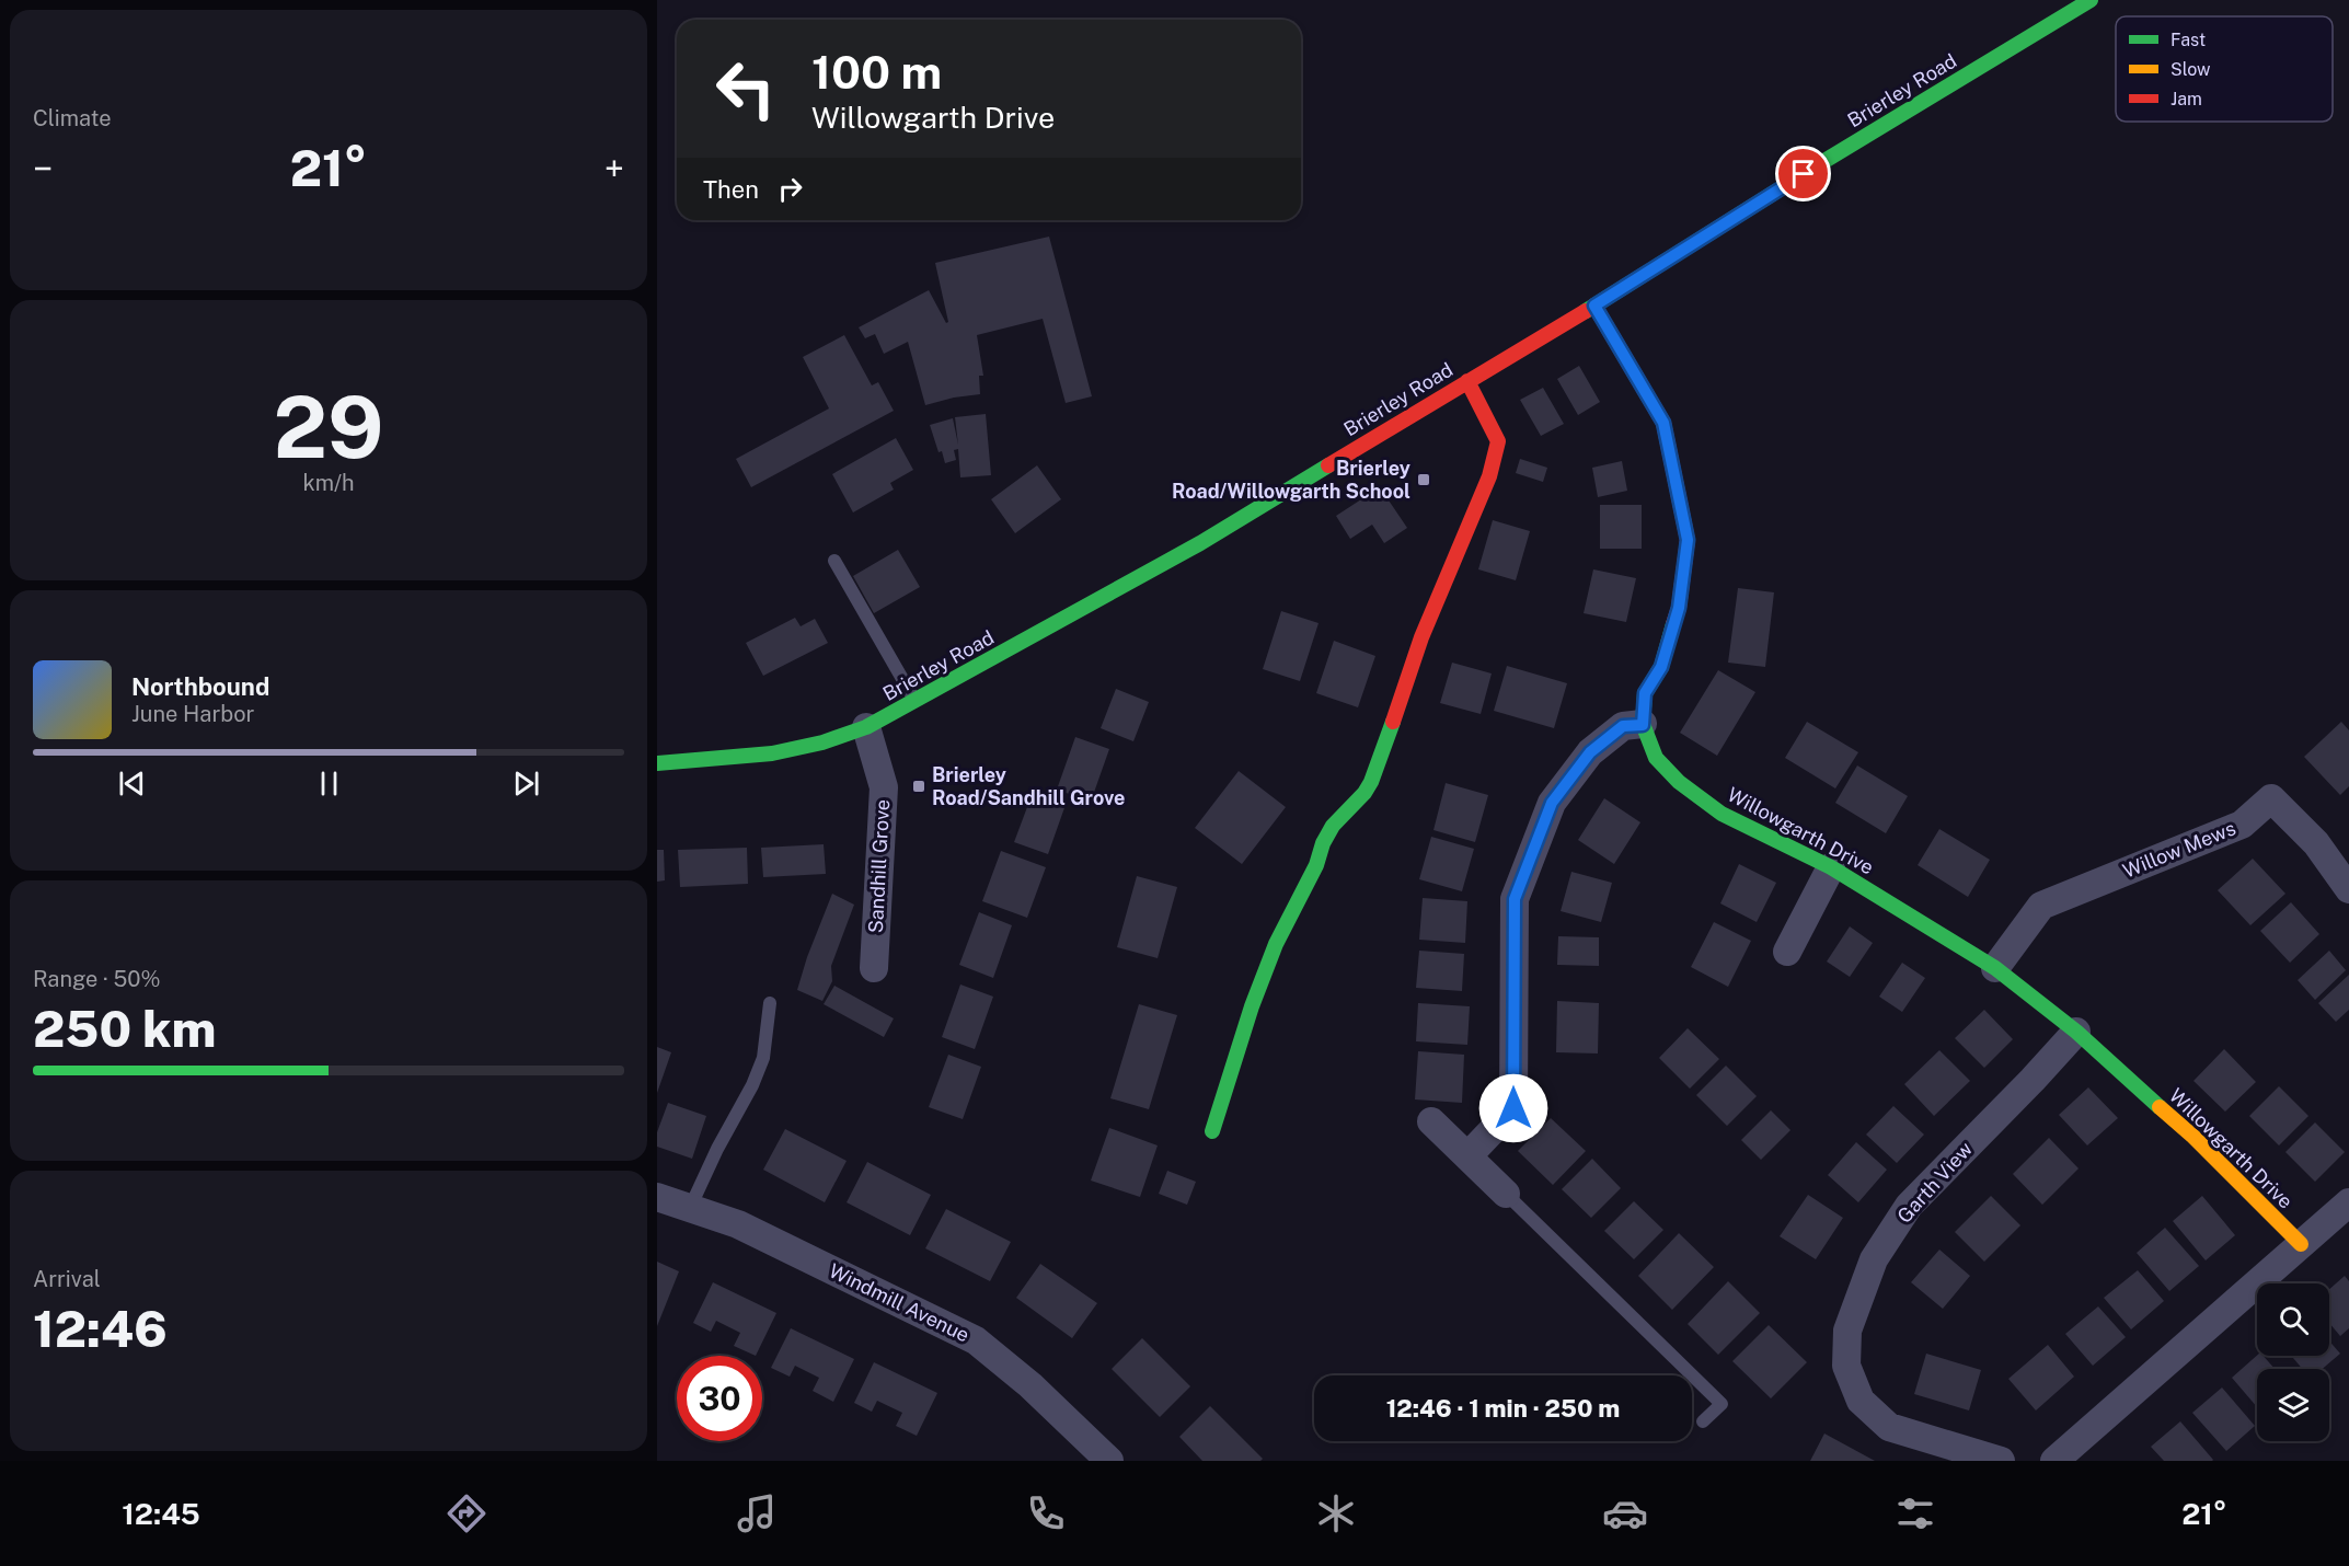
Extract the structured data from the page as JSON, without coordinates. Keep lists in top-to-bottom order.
{
  "streets": {
    "street": [
      "Brierley Road",
      "Willowgarth Drive",
      "Willow Mews",
      "Sandhill Grove",
      "Garth View",
      "Windmill Avenue"
    ]
  },
  "crossings": [
    ["Brierley Road", "Willowgarth Drive"],
    ["Brierley Road", "Sandhill Grove"],
    ["Willowgarth Drive", "Willow Mews"],
    ["Willowgarth Drive", "Garth View"]
  ],
  "places": {
    "transit": ["Brierley Road/Willowgarth School", "Brierley Road/Sandhill Grove"]
  },
  "legend": ["Fast", "Slow", "Jam"],
  "page": {
    "tile": [
      "Climate",
      ["29", "km/h"],
      ["Range · 50%", "250 km"],
      ["Arrival", "12:46"]
    ],
    "turn": ["100 m", "Willowgarth Drive"],
    "heat": ["−", "21°", "+"],
    "then": "Then",
    "song": ["Northbound", "June Harbor"],
    "limit": "30",
    "trip": "12:46 · 1 min · 250 m",
    "tabs": ["12:45", "21°"]
  }
}
